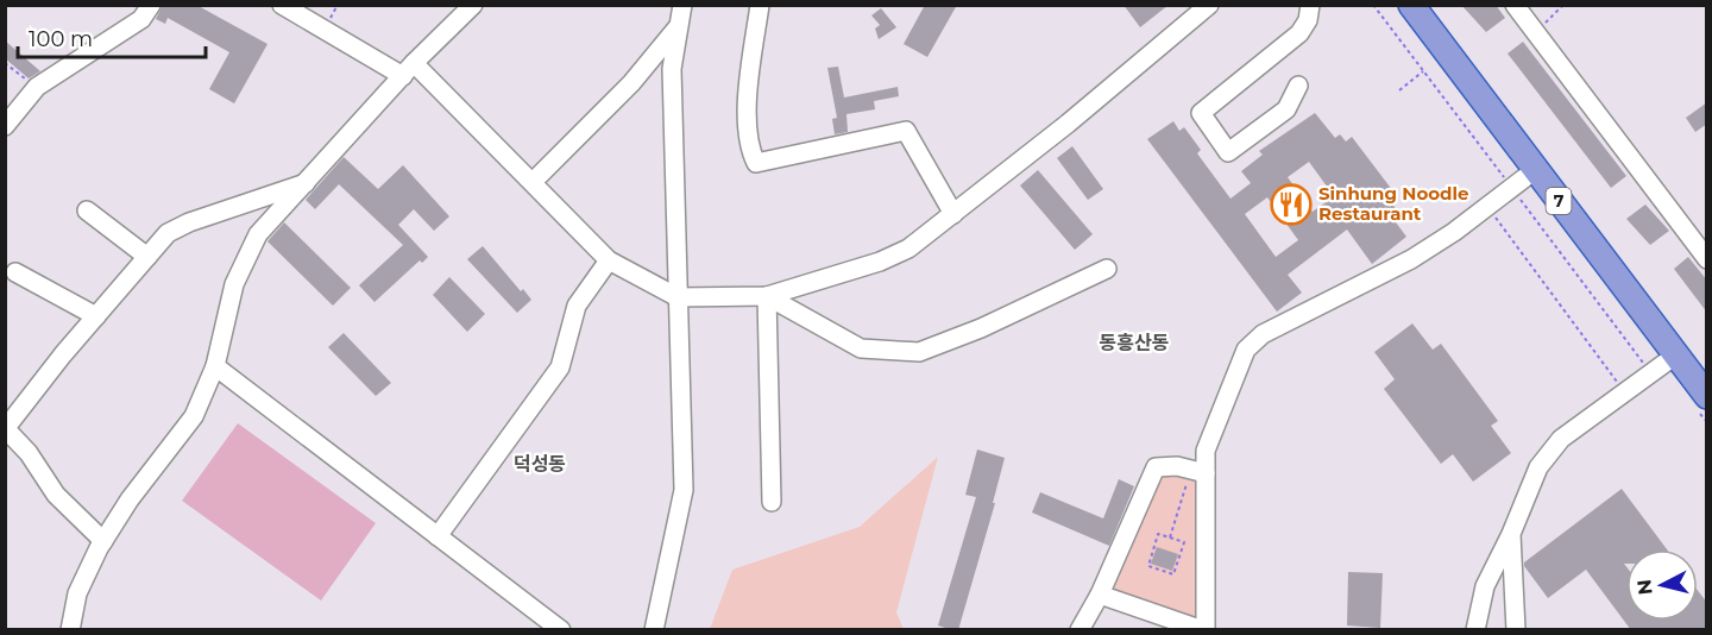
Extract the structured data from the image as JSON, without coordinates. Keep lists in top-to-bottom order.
{
  "streets": {
    "highway": ["7"]
  },
  "districts": ["동흥산동", "덕성동"],
  "places": {
    "restaurant": ["Sinhung Noodle Restaurant"]
  },
  "scale_bar": "100 m",
  "north": "left"
}
